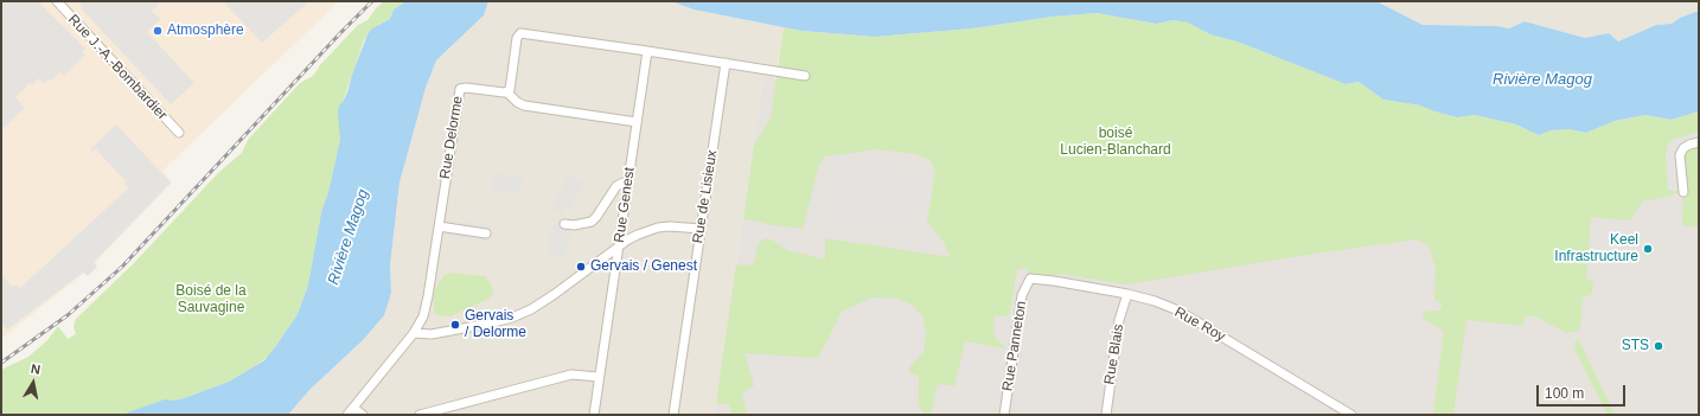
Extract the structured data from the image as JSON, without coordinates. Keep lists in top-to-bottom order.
{
  "streets": {
    "street": [
      "Rue J.-A.-Bombardier",
      "Rue Delorme",
      "Rue de Lisieux",
      "Rue Genest",
      "Rue Roy",
      "Rue Panneton",
      "Rue Blais"
    ]
  },
  "crossings": [
    ["Rue Roy", "Rue Panneton"],
    ["Rue Roy", "Rue Blais"]
  ],
  "water": ["Rivière Magog"],
  "parks": ["boisé Lucien-Blanchard", "Boisé de la Sauvagine"],
  "places": [
    "Atmosphère",
    "Keel Infrastructure",
    "Gervais / Genest",
    "Gervais / Delorme",
    "STS"
  ],
  "scale_bar": "100 m",
  "north": "top"
}
